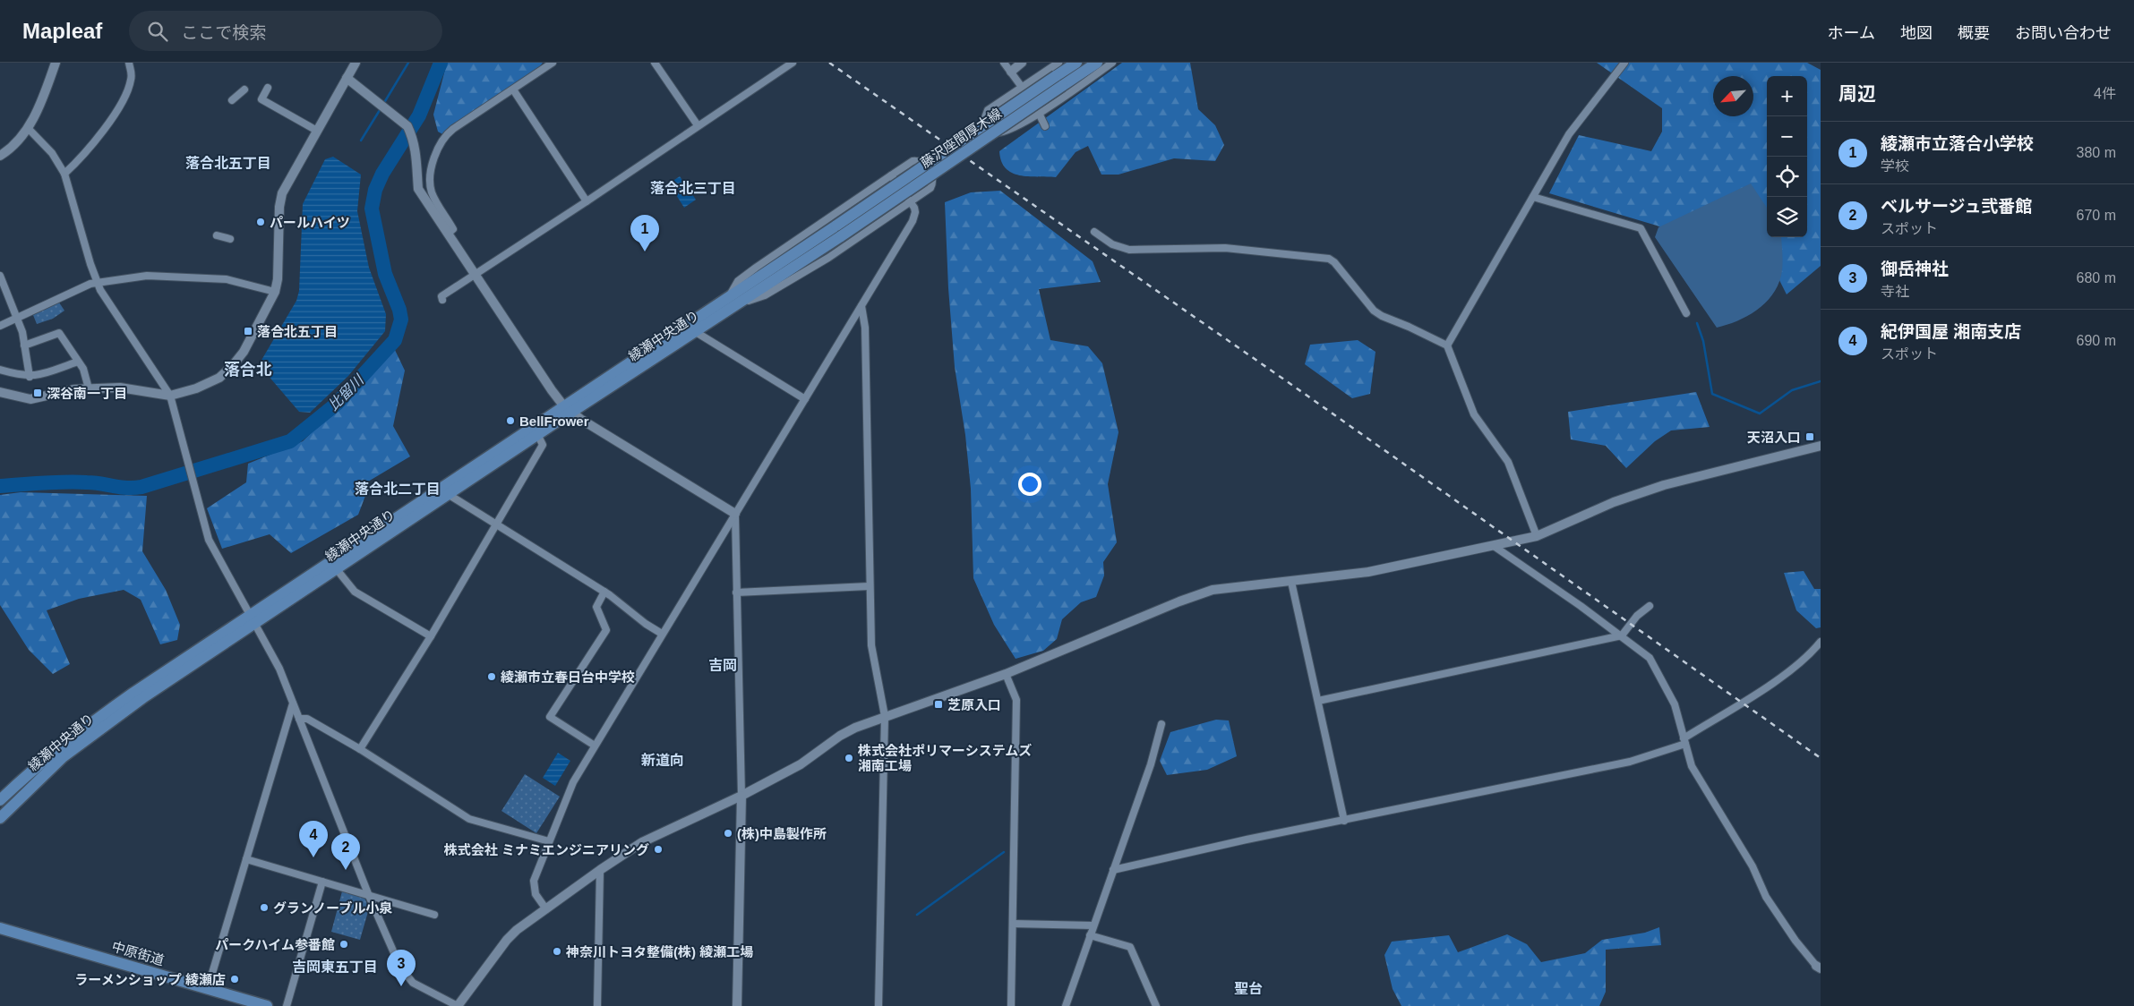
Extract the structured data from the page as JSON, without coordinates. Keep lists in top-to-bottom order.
{
  "streets": {
    "main road": ["藤沢座間厚木線", "綾瀬中央通り", "中原街道"]
  },
  "crossings": [
    ["藤沢座間厚木線", "綾瀬中央通り"]
  ],
  "districts": [
    "落合北五丁目",
    "落合北三丁目",
    "落合北",
    "落合北二丁目",
    "吉岡",
    "新道向",
    "吉岡東五丁目",
    "聖台"
  ],
  "water": ["比留川"],
  "places": {
    "other": [
      "パールハイツ",
      "BellFrower",
      "綾瀬市立春日台中学校",
      "株式会社ポリマーシステムズ 湘南工場",
      "(株)中島製作所",
      "株式会社 ミナミエンジニアリング",
      "グランノーブル小泉",
      "パークハイム参番館",
      "神奈川トヨタ整備(株) 綾瀬工場",
      "ラーメンショップ 綾瀬店"
    ],
    "transit": [
      "落合北五丁目",
      "深谷南一丁目",
      "天沼入口",
      "芝原入口"
    ]
  },
  "north": "bottom left",
  "page": {
    "header": "Mapleaf",
    "search": "ここで検索",
    "nav": [
      "ホーム",
      "地図",
      "概要",
      "お問い合わせ"
    ],
    "heading": ["周辺", "4件"],
    "map_buttons": ["+", "−"],
    "list": [
      {
        "mark": "1",
        "name": "綾瀬市立落合小学校",
        "note": "学校",
        "value": "380 m"
      },
      {
        "mark": "2",
        "name": "ベルサージュ弐番館",
        "note": "スポット",
        "value": "670 m"
      },
      {
        "mark": "3",
        "name": "御岳神社",
        "note": "寺社",
        "value": "680 m"
      },
      {
        "mark": "4",
        "name": "紀伊国屋 湘南支店",
        "note": "スポット",
        "value": "690 m"
      }
    ],
    "pins": [
      "1",
      "4",
      "2",
      "3"
    ]
  }
}
